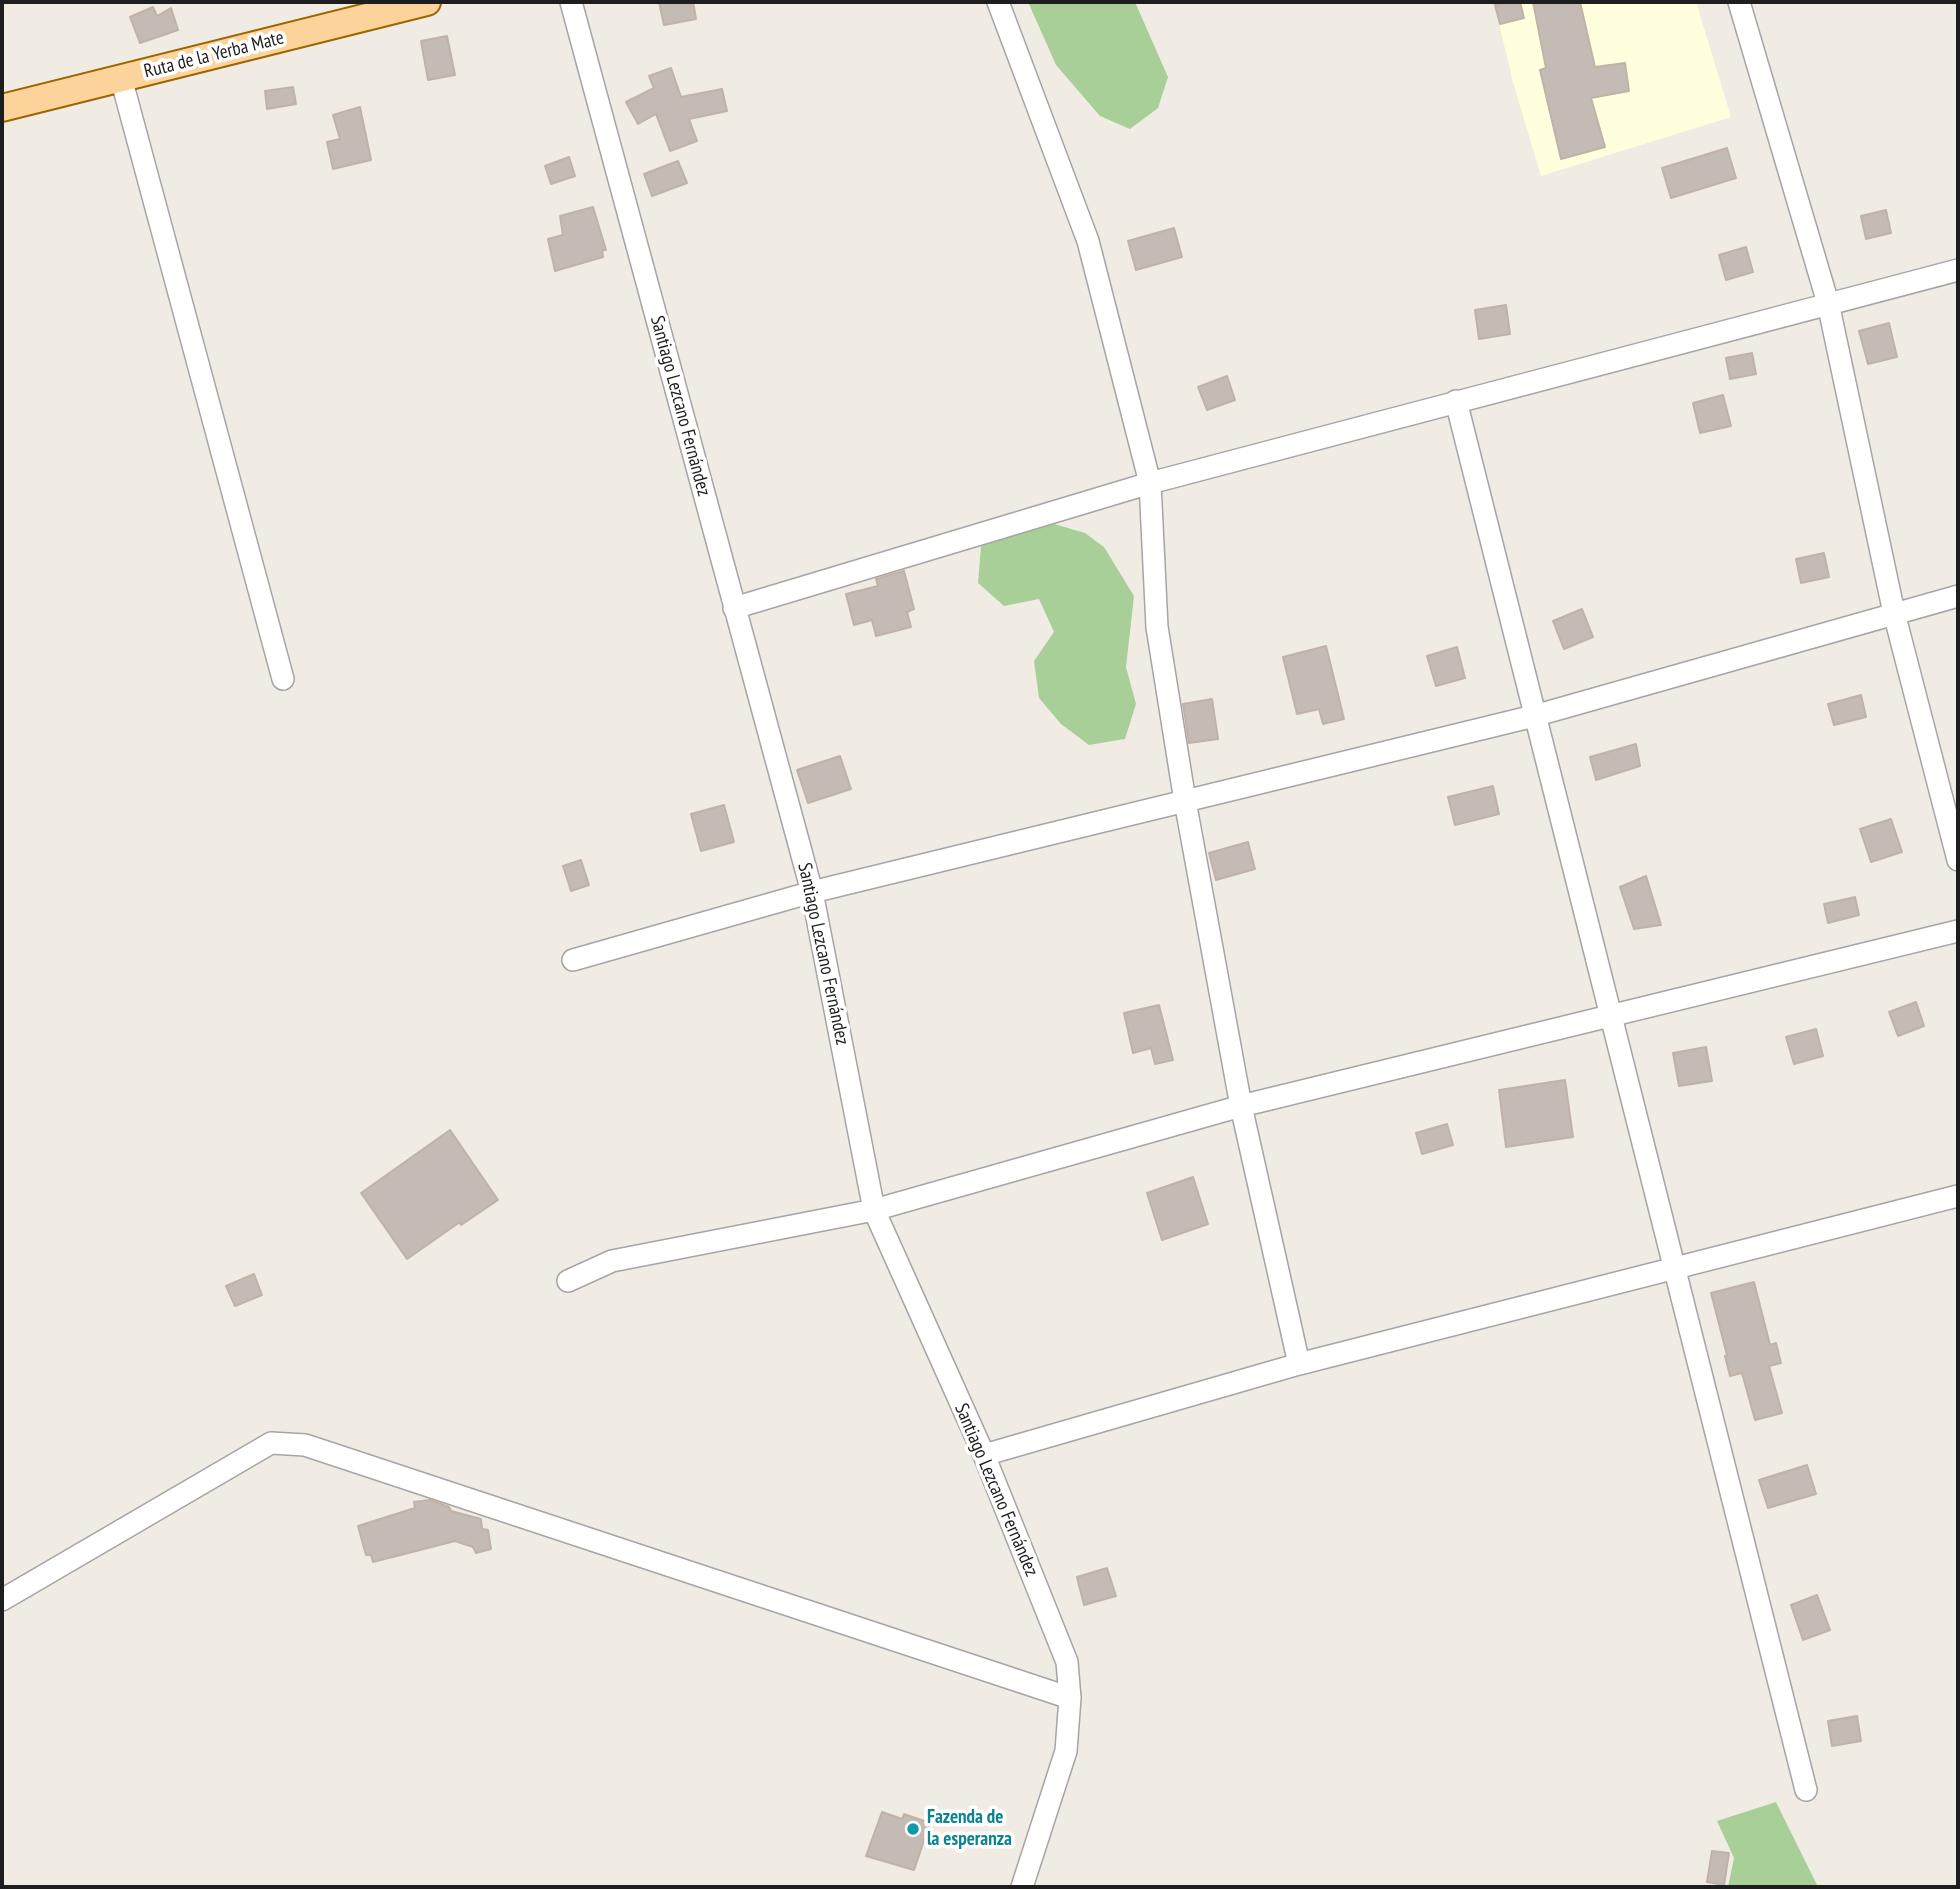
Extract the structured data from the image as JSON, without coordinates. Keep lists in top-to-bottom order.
{
  "streets": {
    "main road": ["Ruta de la Yerba Mate"],
    "street": ["Santiago Lezcano Fernández"]
  },
  "places": ["Fazenda de la esperanza"]
}
